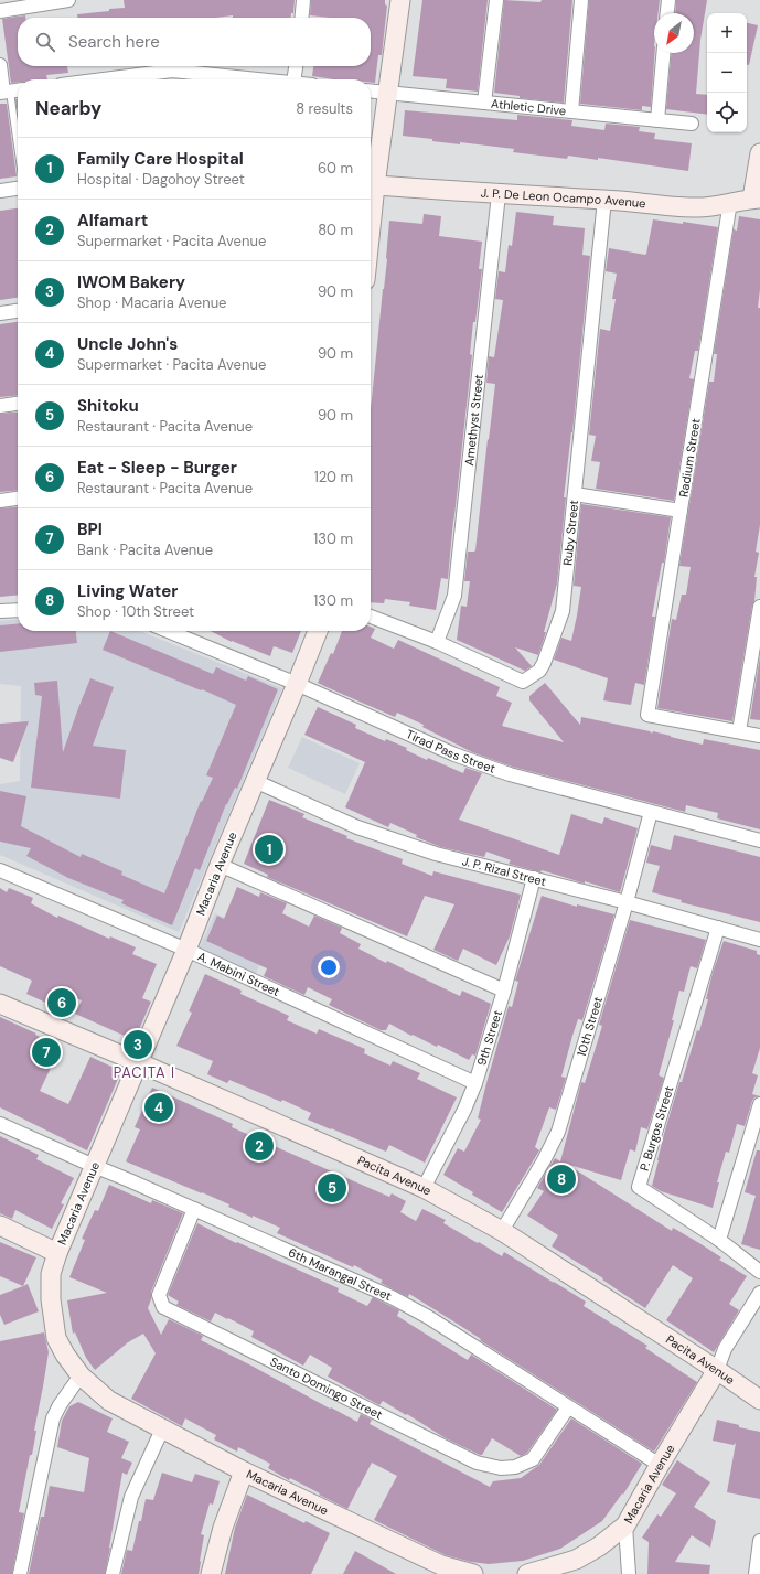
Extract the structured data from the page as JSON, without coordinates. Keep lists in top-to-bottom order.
{
  "streets": {
    "street": [
      "Athletic Drive",
      "J. P. De Leon Ocampo Avenue",
      "Amethyst Street",
      "Radium Street",
      "Ruby Street",
      "Tirad Pass Street",
      "J. P. Rizal Street",
      "Macaria Avenue",
      "A. Mabini Street",
      "10th Street",
      "9th Street",
      "P. Burgos Street",
      "Pacita Avenue",
      "6th Marangal Street",
      "Santo Domingo Street"
    ]
  },
  "crossings": [
    ["J. P. De Leon Ocampo Avenue", "Amethyst Street"],
    ["J. P. De Leon Ocampo Avenue", "Radium Street"],
    ["J. P. De Leon Ocampo Avenue", "Ruby Street"],
    ["Amethyst Street", "Ruby Street"],
    ["Tirad Pass Street", "Macaria Avenue"],
    ["Tirad Pass Street", "10th Street"],
    ["J. P. Rizal Street", "Macaria Avenue"],
    ["J. P. Rizal Street", "10th Street"],
    ["J. P. Rizal Street", "9th Street"],
    ["J. P. Rizal Street", "P. Burgos Street"],
    ["Macaria Avenue", "A. Mabini Street"],
    ["Macaria Avenue", "Pacita Avenue"],
    ["Macaria Avenue", "6th Marangal Street"],
    ["A. Mabini Street", "9th Street"],
    ["10th Street", "Pacita Avenue"],
    ["9th Street", "Pacita Avenue"],
    ["6th Marangal Street", "Santo Domingo Street"]
  ],
  "districts": ["PACITA I"],
  "north": "bottom left",
  "page": {
    "map_buttons": ["+", "−"],
    "search": "Search here",
    "heading": ["Nearby", "8 results"],
    "list": [
      {
        "mark": "1",
        "name": "Family Care Hospital",
        "note": "Hospital · Dagohoy Street",
        "value": "60 m"
      },
      {
        "mark": "2",
        "name": "Alfamart",
        "note": "Supermarket · Pacita Avenue",
        "value": "80 m"
      },
      {
        "mark": "3",
        "name": "IWOM Bakery",
        "note": "Shop · Macaria Avenue",
        "value": "90 m"
      },
      {
        "mark": "4",
        "name": "Uncle John's",
        "note": "Supermarket · Pacita Avenue",
        "value": "90 m"
      },
      {
        "mark": "5",
        "name": "Shitoku",
        "note": "Restaurant · Pacita Avenue",
        "value": "90 m"
      },
      {
        "mark": "6",
        "name": "Eat - Sleep - Burger",
        "note": "Restaurant · Pacita Avenue",
        "value": "120 m"
      },
      {
        "mark": "7",
        "name": "BPI",
        "note": "Bank · Pacita Avenue",
        "value": "130 m"
      },
      {
        "mark": "8",
        "name": "Living Water",
        "note": "Shop · 10th Street",
        "value": "130 m"
      }
    ],
    "pins": [
      "1",
      "6",
      "3",
      "7",
      "4",
      "2",
      "8",
      "5"
    ]
  }
}
